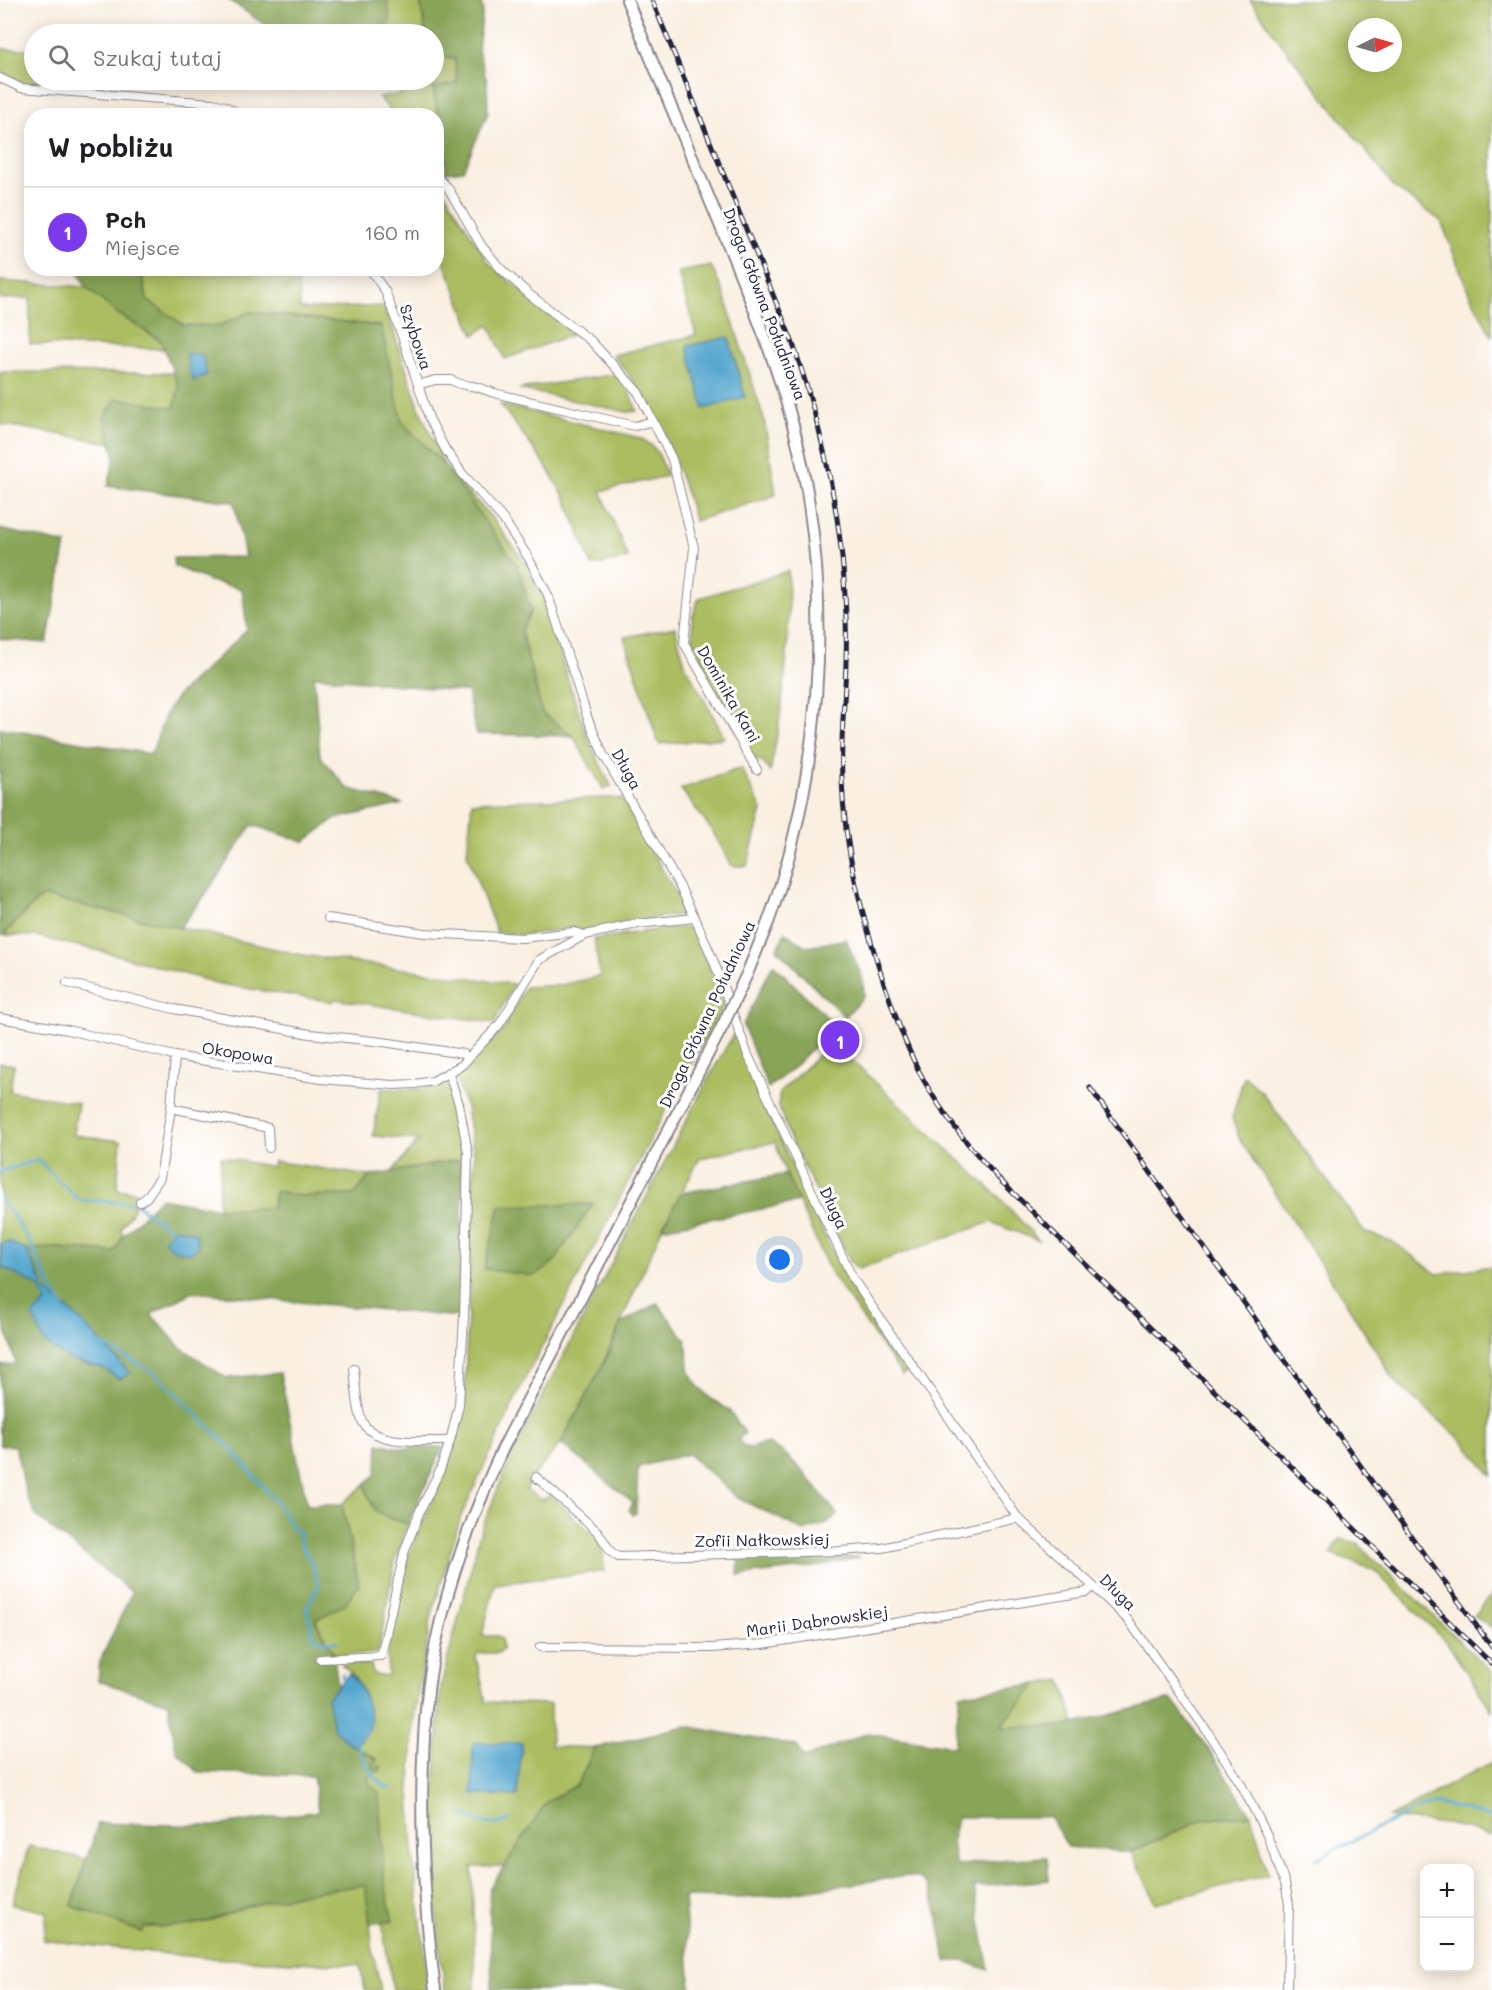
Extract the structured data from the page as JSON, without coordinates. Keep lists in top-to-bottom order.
{
  "streets": {
    "main road": ["Droga Główna Południowa"],
    "street": [
      "Szybowa",
      "Dominika Kani",
      "Długa",
      "Okopowa",
      "Zofii Nałkowskiej",
      "Marii Dąbrowskiej"
    ]
  },
  "crossings": [
    ["Szybowa", "Długa"],
    ["Długa", "Okopowa"],
    ["Długa", "Zofii Nałkowskiej"],
    ["Długa", "Marii Dąbrowskiej"]
  ],
  "north": "right",
  "page": {
    "search": "Szukaj tutaj",
    "heading": "W pobliżu",
    "list": [
      {
        "mark": "1",
        "name": "Pch",
        "note": "Miejsce",
        "value": "160 m"
      }
    ],
    "pins": "1",
    "map_buttons": ["+", "−"]
  }
}
